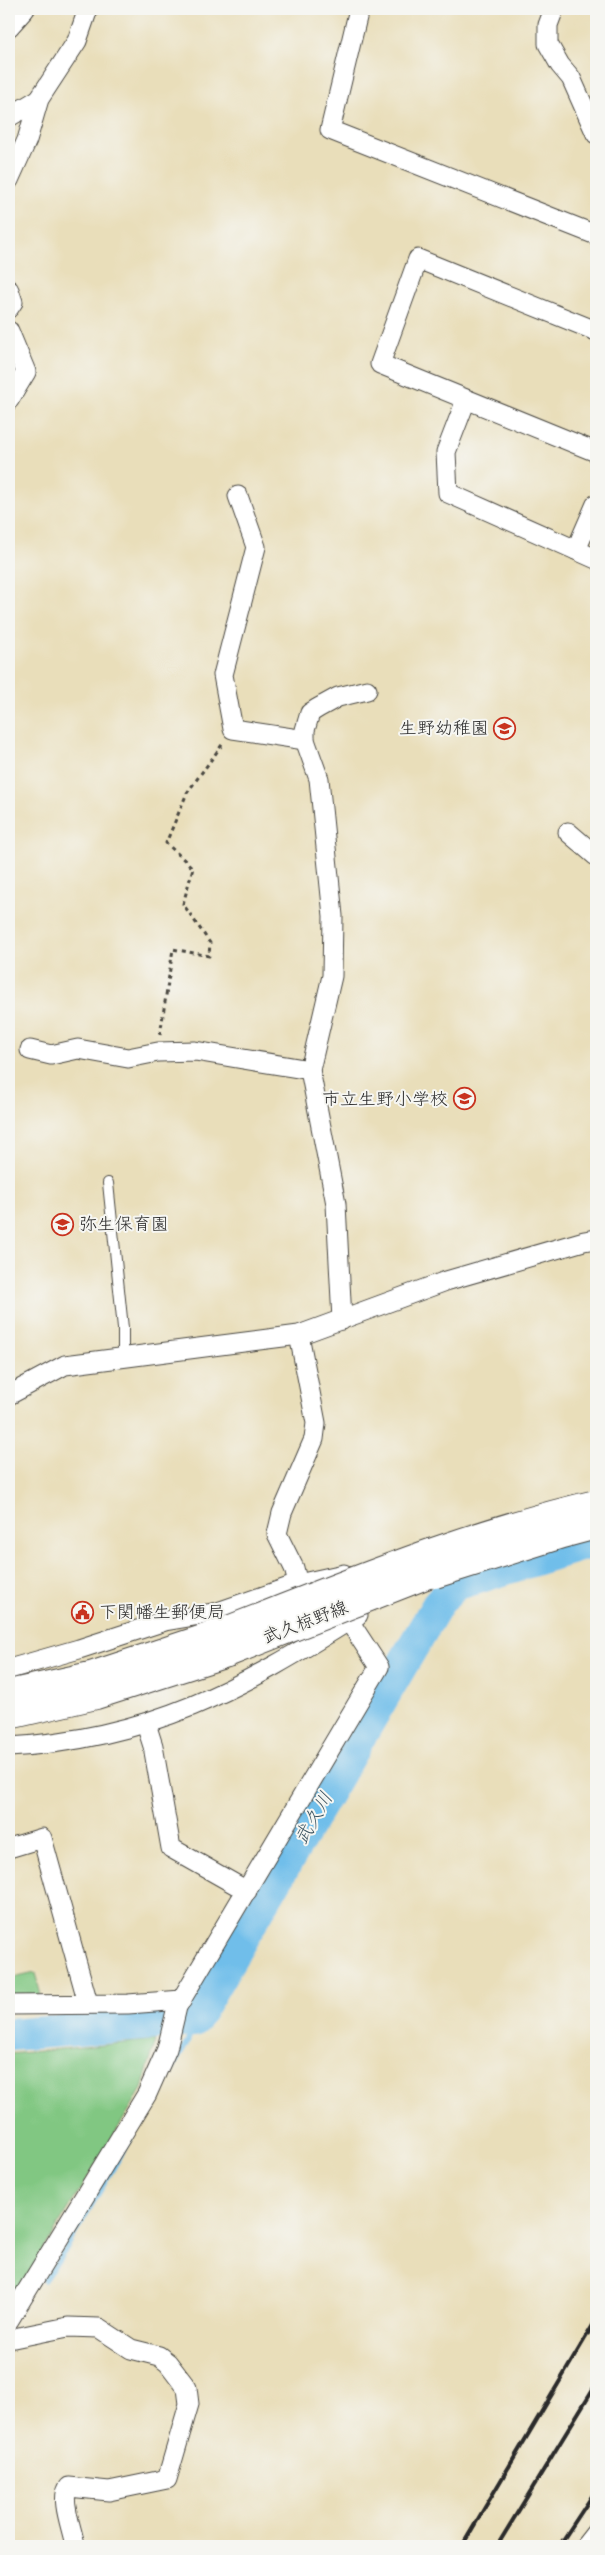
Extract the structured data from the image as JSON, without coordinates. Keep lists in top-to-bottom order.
{
  "streets": {
    "main road": ["武久椋野線"]
  },
  "water": ["武久川"],
  "places": {
    "school or university": ["生野幼稚園", "市立生野小学校", "弥生保育園"],
    "public building": ["下関幡生郵便局"]
  }
}
